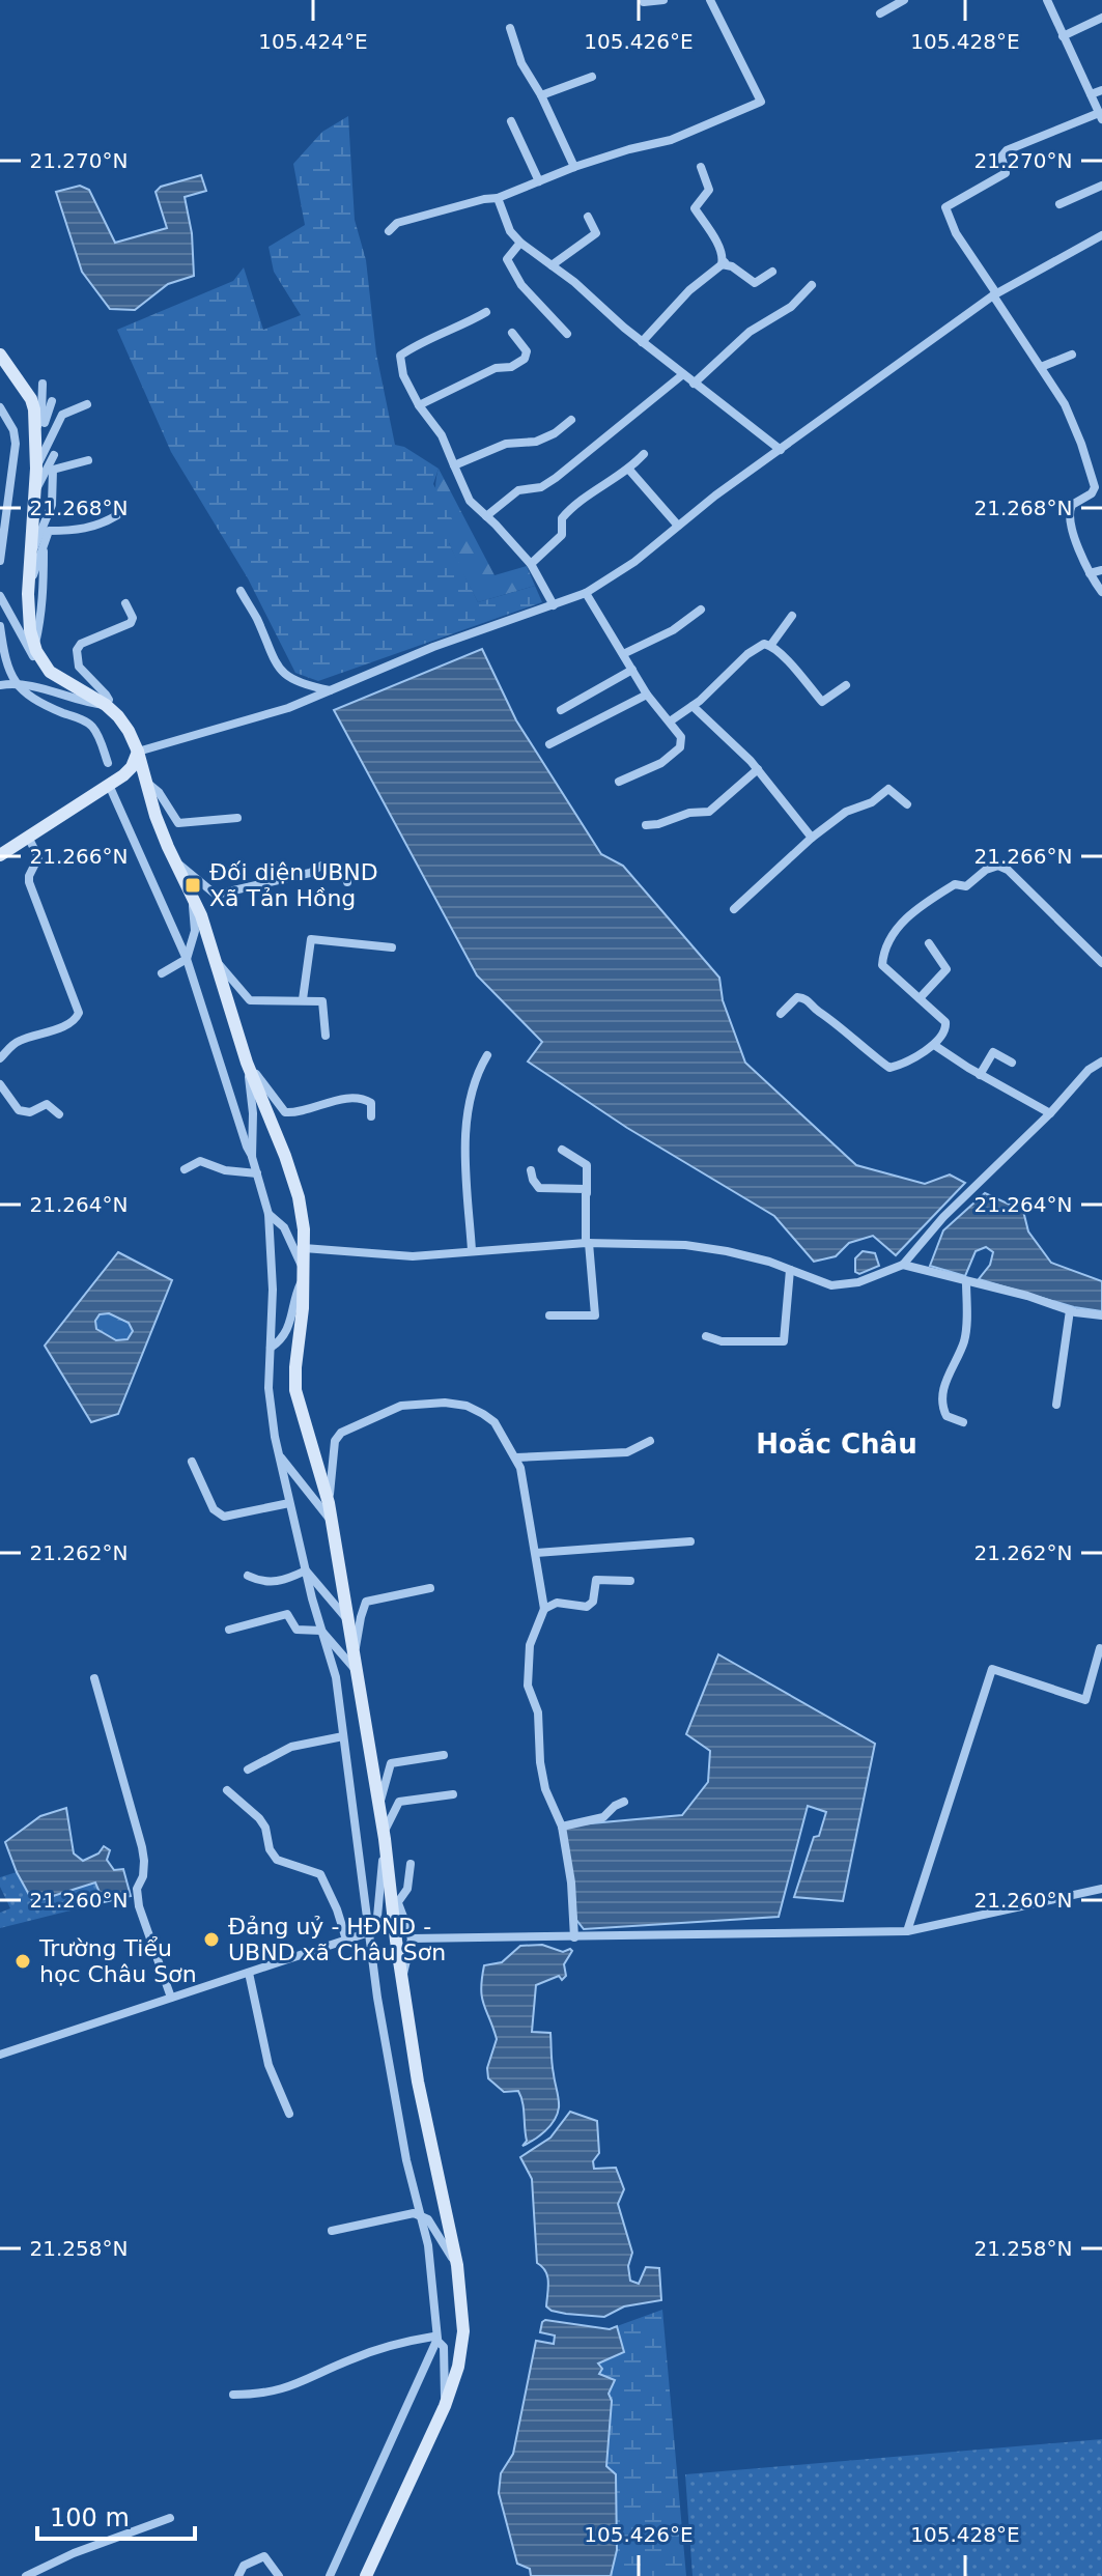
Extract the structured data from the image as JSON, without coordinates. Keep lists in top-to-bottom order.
{
  "districts": ["Hoắc Châu"],
  "places": {
    "transit": ["Đối diện UBND Xã Tản Hồng"],
    "other": ["Đảng uỷ - HĐND - UBND xã Châu Sơn", "Trường Tiểu học Châu Sơn"]
  },
  "scale_bar": "100 m",
  "coordinates": [
    "105.424°E",
    "105.426°E",
    "105.428°E",
    "21.270°N",
    "21.268°N",
    "21.266°N",
    "21.264°N",
    "21.262°N",
    "21.260°N",
    "21.258°N"
  ]
}
